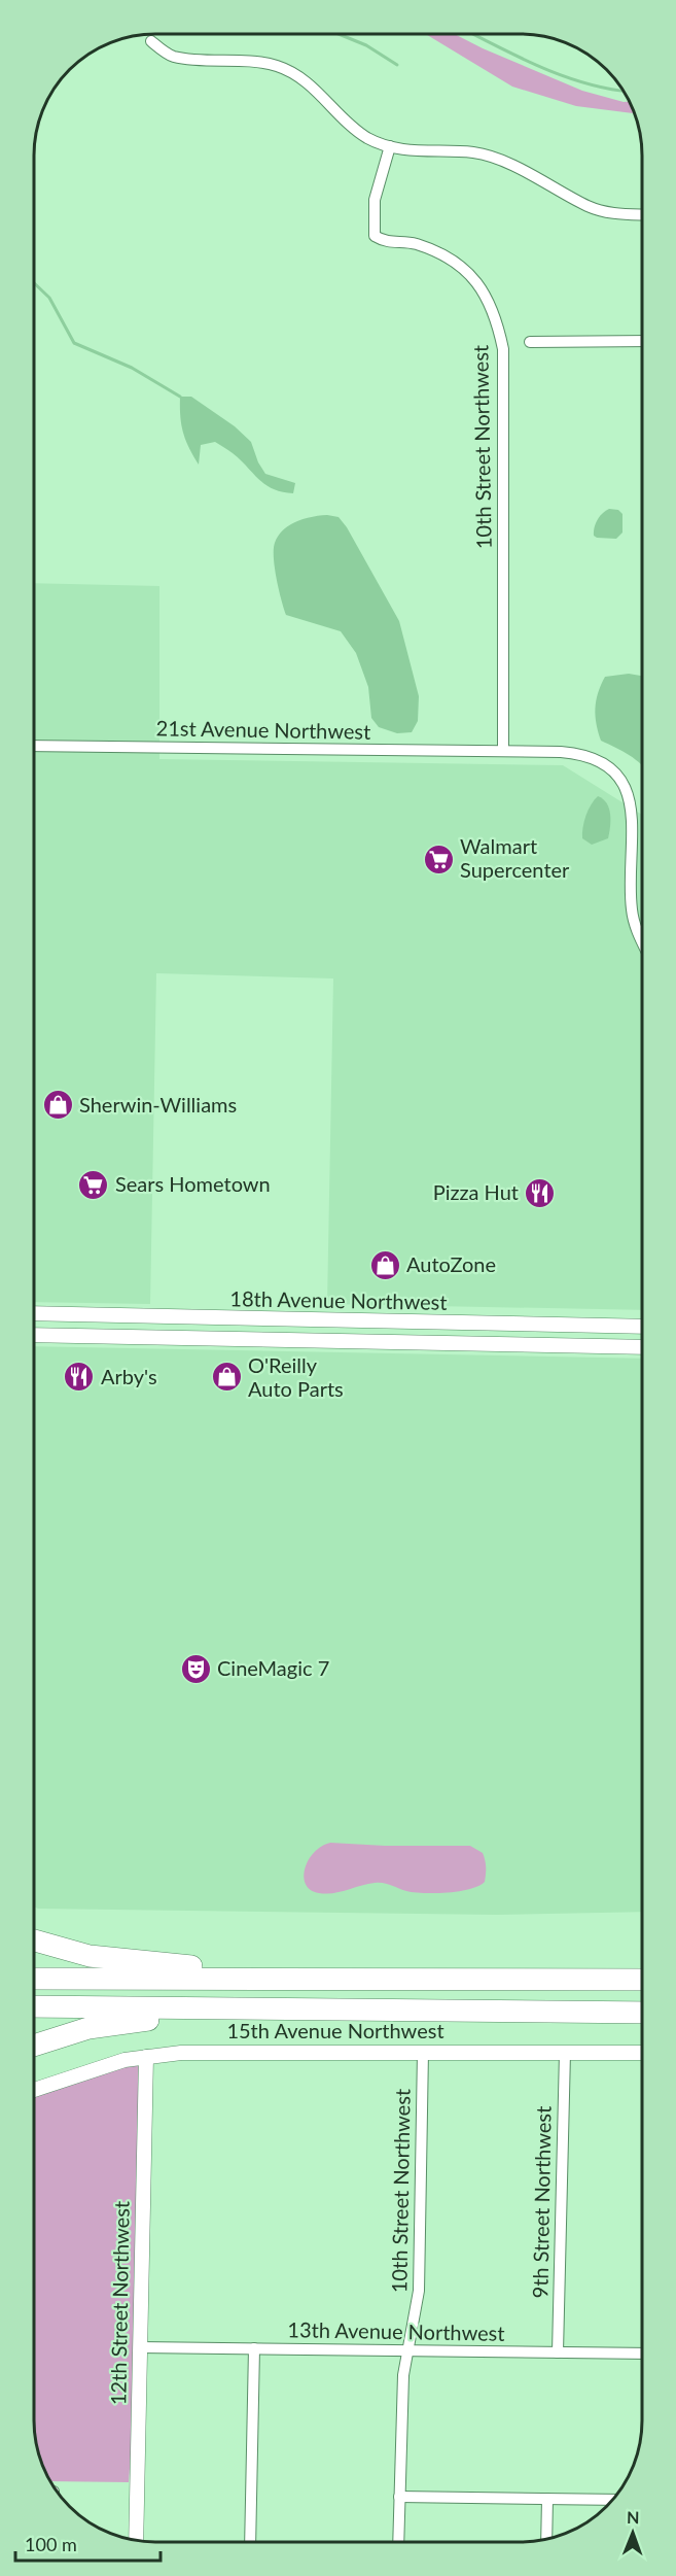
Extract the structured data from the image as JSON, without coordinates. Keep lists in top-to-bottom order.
{
  "streets": {
    "street": [
      "10th Street Northwest",
      "21st Avenue Northwest",
      "18th Avenue Northwest",
      "15th Avenue Northwest",
      "9th Street Northwest",
      "12th Street Northwest",
      "13th Avenue Northwest"
    ]
  },
  "crossings": [
    ["10th Street Northwest", "21st Avenue Northwest"],
    ["10th Street Northwest", "15th Avenue Northwest"],
    ["10th Street Northwest", "13th Avenue Northwest"],
    ["15th Avenue Northwest", "9th Street Northwest"],
    ["15th Avenue Northwest", "12th Street Northwest"],
    ["9th Street Northwest", "13th Avenue Northwest"],
    ["12th Street Northwest", "13th Avenue Northwest"]
  ],
  "places": {
    "supermarket": ["Walmart Supercenter", "Sears Hometown"],
    "shop": ["Sherwin-Williams", "AutoZone", "O'Reilly Auto Parts"],
    "restaurant": ["Pizza Hut", "Arby's"],
    "theatre": ["CineMagic 7"]
  },
  "scale_bar": "100 m",
  "north": "top"
}
